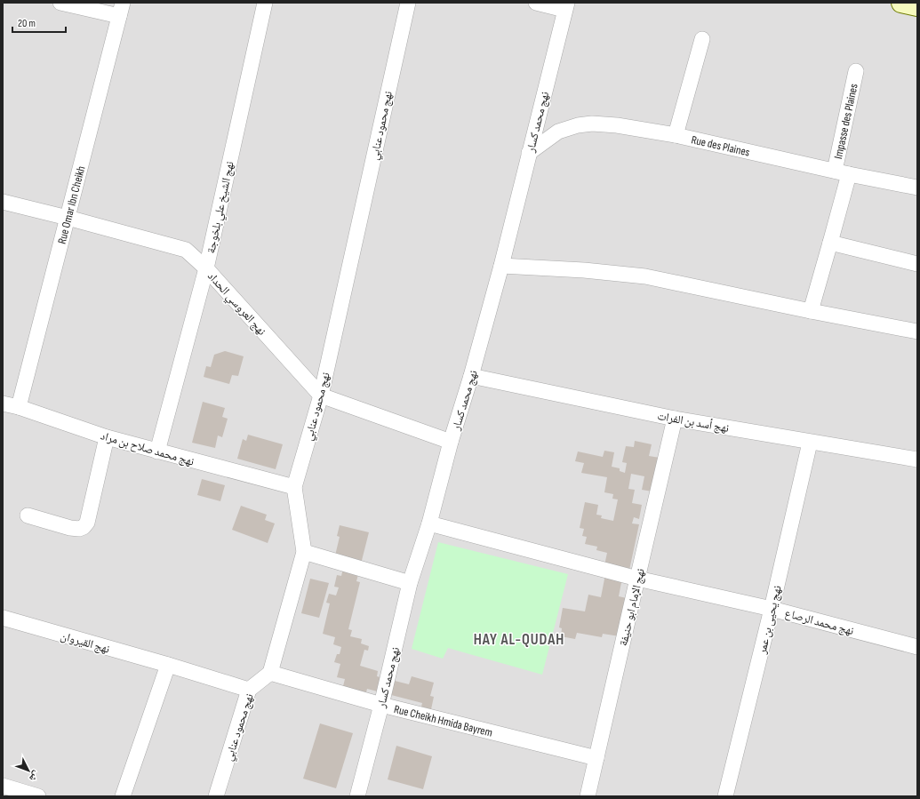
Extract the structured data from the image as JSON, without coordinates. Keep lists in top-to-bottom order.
{
  "streets": {
    "street": [
      "Impasse des Plaines",
      "نهج محمد كسار",
      "نهج محمود عنابي",
      "Rue des Plaines",
      "Rue Omar Ibn Cheikh",
      "نهج الشيخ علي بلخوجة",
      "نهج العروسي الحداد",
      "نهج أسد بن الفرات",
      "نهج محمد صلاح بن مراد",
      "نهج الإمام ابو حنيفة",
      "نهج يحيى بن عمر",
      "نهج محمد الرصاع",
      "نهج القيروان",
      "Rue Cheikh Hmida Bayrem"
    ]
  },
  "crossings": [
    ["Impasse des Plaines", "Rue des Plaines"],
    ["نهج محمد كسار", "Rue des Plaines"],
    ["نهج محمد كسار", "نهج العروسي الحداد"],
    ["نهج محمد كسار", "نهج أسد بن الفرات"],
    ["نهج محمد كسار", "نهج محمد الرصاع"],
    ["نهج محمد كسار", "Rue Cheikh Hmida Bayrem"],
    ["نهج محمود عنابي", "نهج العروسي الحداد"],
    ["نهج محمود عنابي", "نهج محمد صلاح بن مراد"],
    ["نهج محمود عنابي", "نهج القيروان"],
    ["نهج محمود عنابي", "Rue Cheikh Hmida Bayrem"],
    ["Rue Omar Ibn Cheikh", "نهج العروسي الحداد"],
    ["Rue Omar Ibn Cheikh", "نهج محمد صلاح بن مراد"],
    ["نهج الشيخ علي بلخوجة", "نهج العروسي الحداد"],
    ["نهج الشيخ علي بلخوجة", "نهج محمد صلاح بن مراد"],
    ["نهج أسد بن الفرات", "نهج الإمام ابو حنيفة"],
    ["نهج أسد بن الفرات", "نهج يحيى بن عمر"],
    ["نهج الإمام ابو حنيفة", "نهج محمد الرصاع"],
    ["نهج الإمام ابو حنيفة", "Rue Cheikh Hmida Bayrem"],
    ["نهج يحيى بن عمر", "نهج محمد الرصاع"]
  ],
  "districts": ["HAY AL-QUDAH"],
  "scale_bar": "20 m",
  "north": "bottom right"
}
